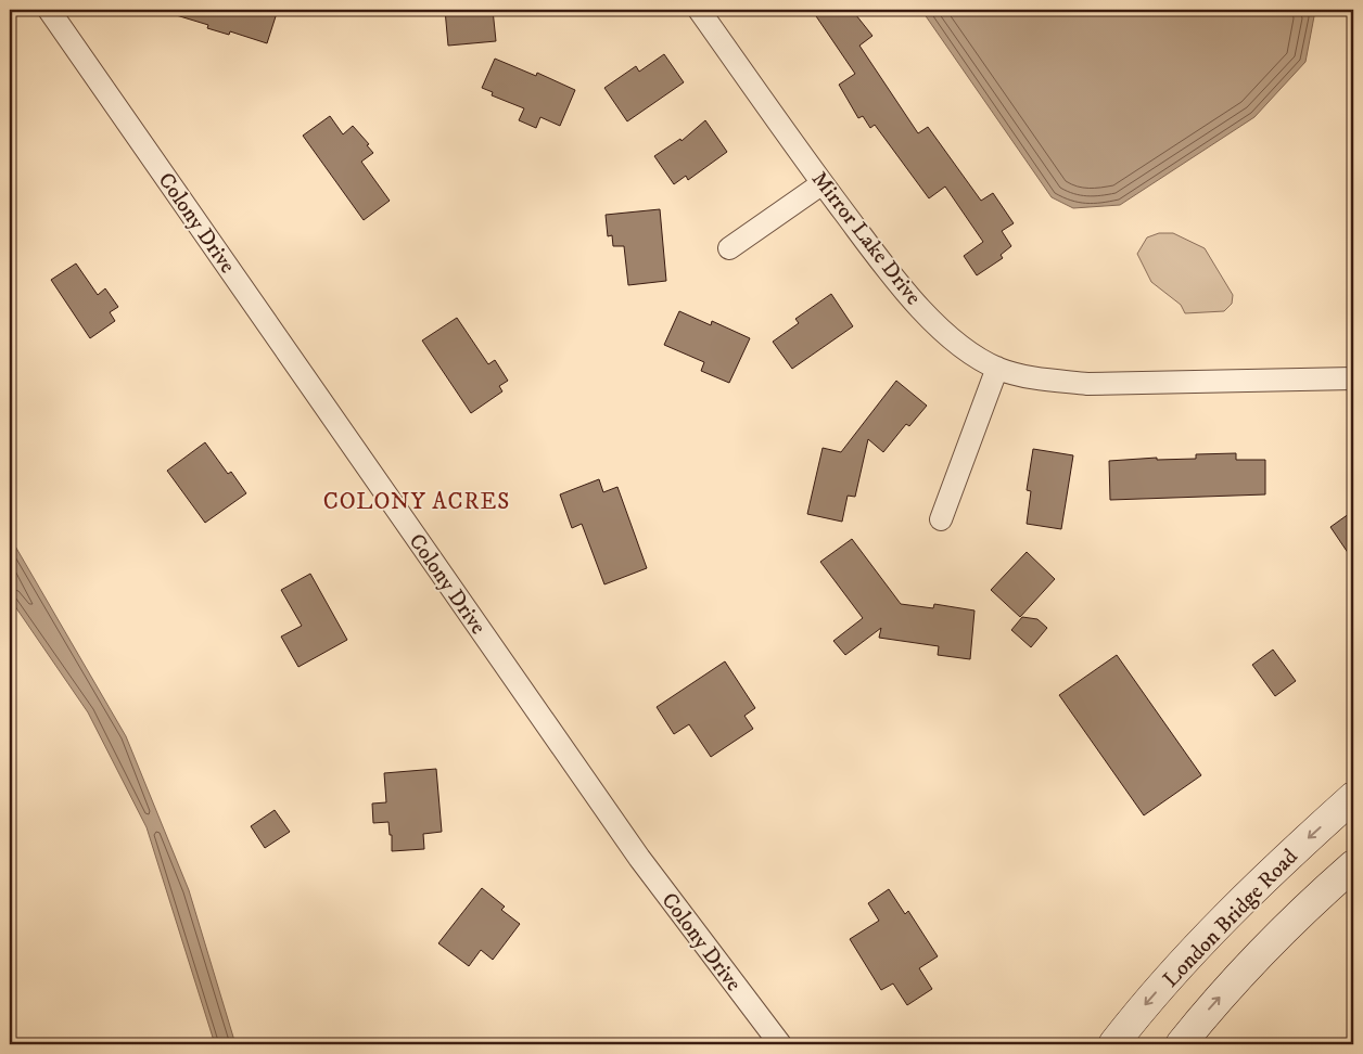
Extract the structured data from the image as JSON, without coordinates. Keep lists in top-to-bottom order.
{
  "streets": {
    "main road": ["London Bridge Road"],
    "street": ["Colony Drive", "Mirror Lake Drive"]
  },
  "districts": ["COLONY ACRES"]
}
